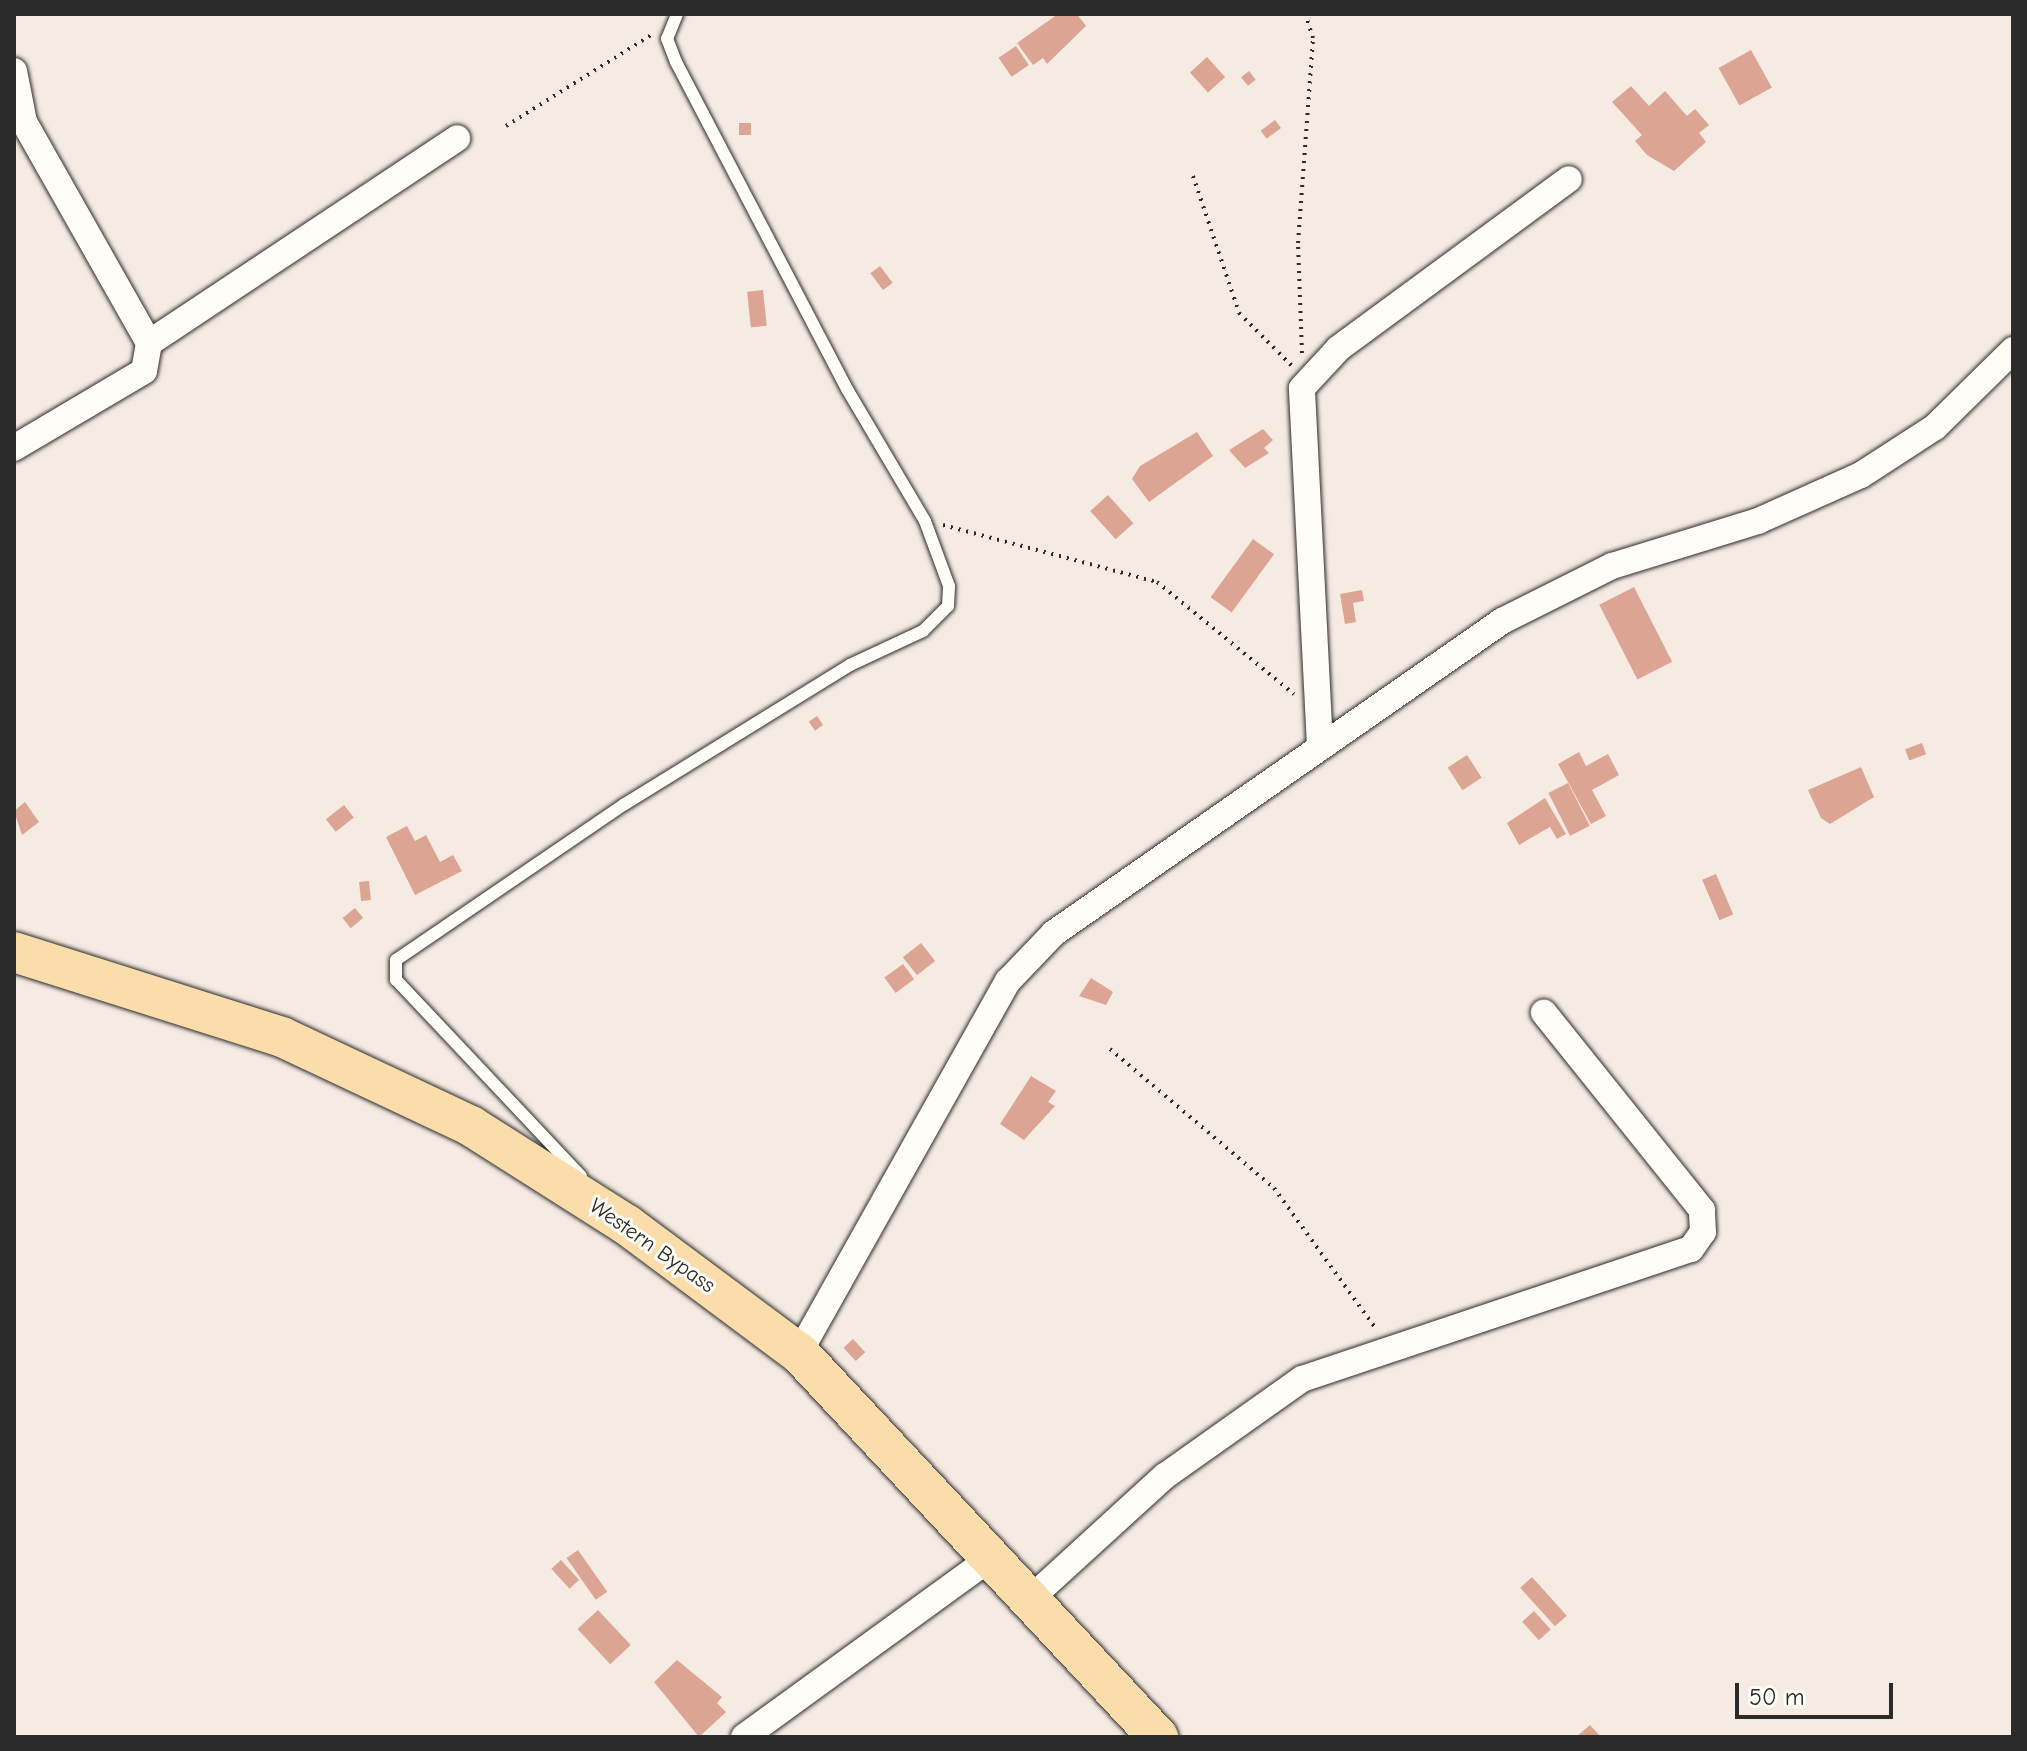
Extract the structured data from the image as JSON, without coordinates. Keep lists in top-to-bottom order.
{
  "streets": {
    "main road": ["Western Bypass"]
  },
  "scale_bar": "50 m"
}
